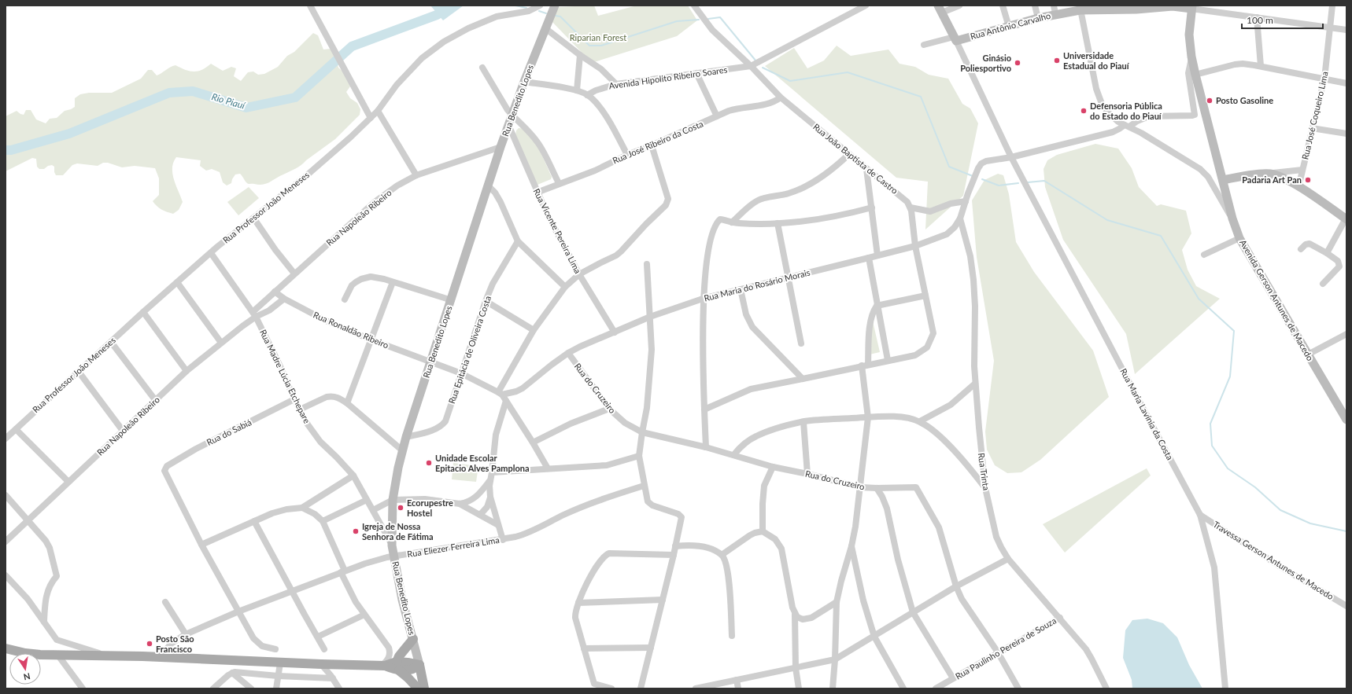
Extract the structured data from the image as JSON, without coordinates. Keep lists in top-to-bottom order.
{
  "streets": {
    "main road": ["Rua Antônio Carvalho", "Rua Benedito Lopes", "Avenida Gerson Antunes de Macedo"],
    "street": [
      "Avenida Hipolito Ribeiro Soares",
      "Rua José Coqueiro Lima",
      "Rua José Ribeiro da Costa",
      "Rua João Baptista de Castro",
      "Rua Professor João Meneses",
      "Rua Napoleão Ribeiro",
      "Rua Vicente Pereira Lima",
      "Rua Maria do Rosário Morais",
      "Rua Ronaldão Ribeiro",
      "Rua Epitácia de Oliveira Costa",
      "Rua Madre Lúcia Etchepare",
      "Rua do Cruzeiro",
      "Rua Maria Lavínia da Costa",
      "Rua do Sabiá",
      "Rua Trinta",
      "Rua Eliezer Ferreira Lima",
      "Travessa Gerson Antunes de Macedo",
      "Rua Paulinho Pereira de Souza"
    ]
  },
  "crossings": [
    ["Rua Antônio Carvalho", "Rua José Coqueiro Lima"],
    ["Rua Antônio Carvalho", "Avenida Gerson Antunes de Macedo"],
    ["Rua Antônio Carvalho", "Rua Maria Lavínia da Costa"],
    ["Avenida Hipolito Ribeiro Soares", "Rua João Baptista de Castro"],
    ["Rua Benedito Lopes", "Rua Napoleão Ribeiro"],
    ["Rua Benedito Lopes", "Rua Vicente Pereira Lima"],
    ["Rua Benedito Lopes", "Rua Ronaldão Ribeiro"],
    ["Rua Benedito Lopes", "Rua Epitácia de Oliveira Costa"],
    ["Rua Benedito Lopes", "Rua Madre Lúcia Etchepare"],
    ["Rua Benedito Lopes", "Rua Eliezer Ferreira Lima"],
    ["Rua José Ribeiro da Costa", "Rua João Baptista de Castro"],
    ["Rua José Ribeiro da Costa", "Rua Vicente Pereira Lima"],
    ["Rua Professor João Meneses", "Rua Madre Lúcia Etchepare"],
    ["Rua Napoleão Ribeiro", "Rua Ronaldão Ribeiro"],
    ["Rua Napoleão Ribeiro", "Rua Madre Lúcia Etchepare"],
    ["Rua Vicente Pereira Lima", "Rua Maria do Rosário Morais"],
    ["Rua Maria do Rosário Morais", "Rua Ronaldão Ribeiro"],
    ["Rua Maria do Rosário Morais", "Rua do Cruzeiro"],
    ["Rua Maria do Rosário Morais", "Rua Maria Lavínia da Costa"],
    ["Rua Maria do Rosário Morais", "Rua Trinta"],
    ["Rua Ronaldão Ribeiro", "Rua Epitácia de Oliveira Costa"],
    ["Rua Madre Lúcia Etchepare", "Rua do Sabiá"],
    ["Rua do Cruzeiro", "Rua Paulinho Pereira de Souza"],
    ["Rua Maria Lavínia da Costa", "Travessa Gerson Antunes de Macedo"],
    ["Rua Trinta", "Rua Paulinho Pereira de Souza"]
  ],
  "water": ["Rio Piauí"],
  "parks": ["Riparian Forest"],
  "places": [
    "Universidade Estadual do Piauí",
    "Ginásio Poliesportivo",
    "Posto Gasoline",
    "Defensoria Pública do Estado do Piauí",
    "Padaria Art Pan",
    "Unidade Escolar Epitacio Alves Pamplona",
    "Ecorupestre Hostel",
    "Igreja de Nossa Senhora de Fátima",
    "Posto São Francisco"
  ],
  "scale_bar": "100 m",
  "north": "bottom"
}
